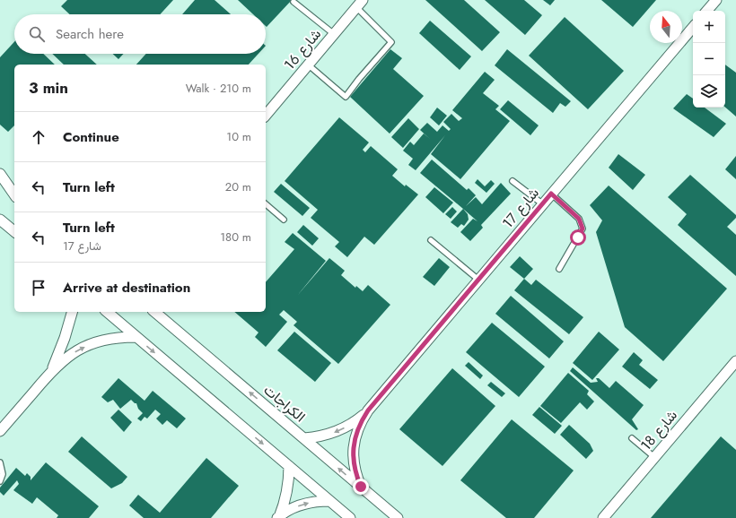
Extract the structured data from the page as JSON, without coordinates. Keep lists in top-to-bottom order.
{
  "streets": {
    "street": [
      "شارع 16",
      "شارع 17",
      "الكراجات",
      "شارع 18"
    ]
  },
  "crossings": [
    ["شارع 17", "الكراجات"]
  ],
  "north": "top",
  "page": {
    "map_buttons": ["+", "−"],
    "search": "Search here",
    "heading": ["3 min", "Walk · 210 m"],
    "list": [
      ["Continue", "10 m"],
      ["Turn left", "20 m"],
      ["Turn left", "شارع 17", "180 m"],
      "Arrive at destination"
    ]
  }
}
